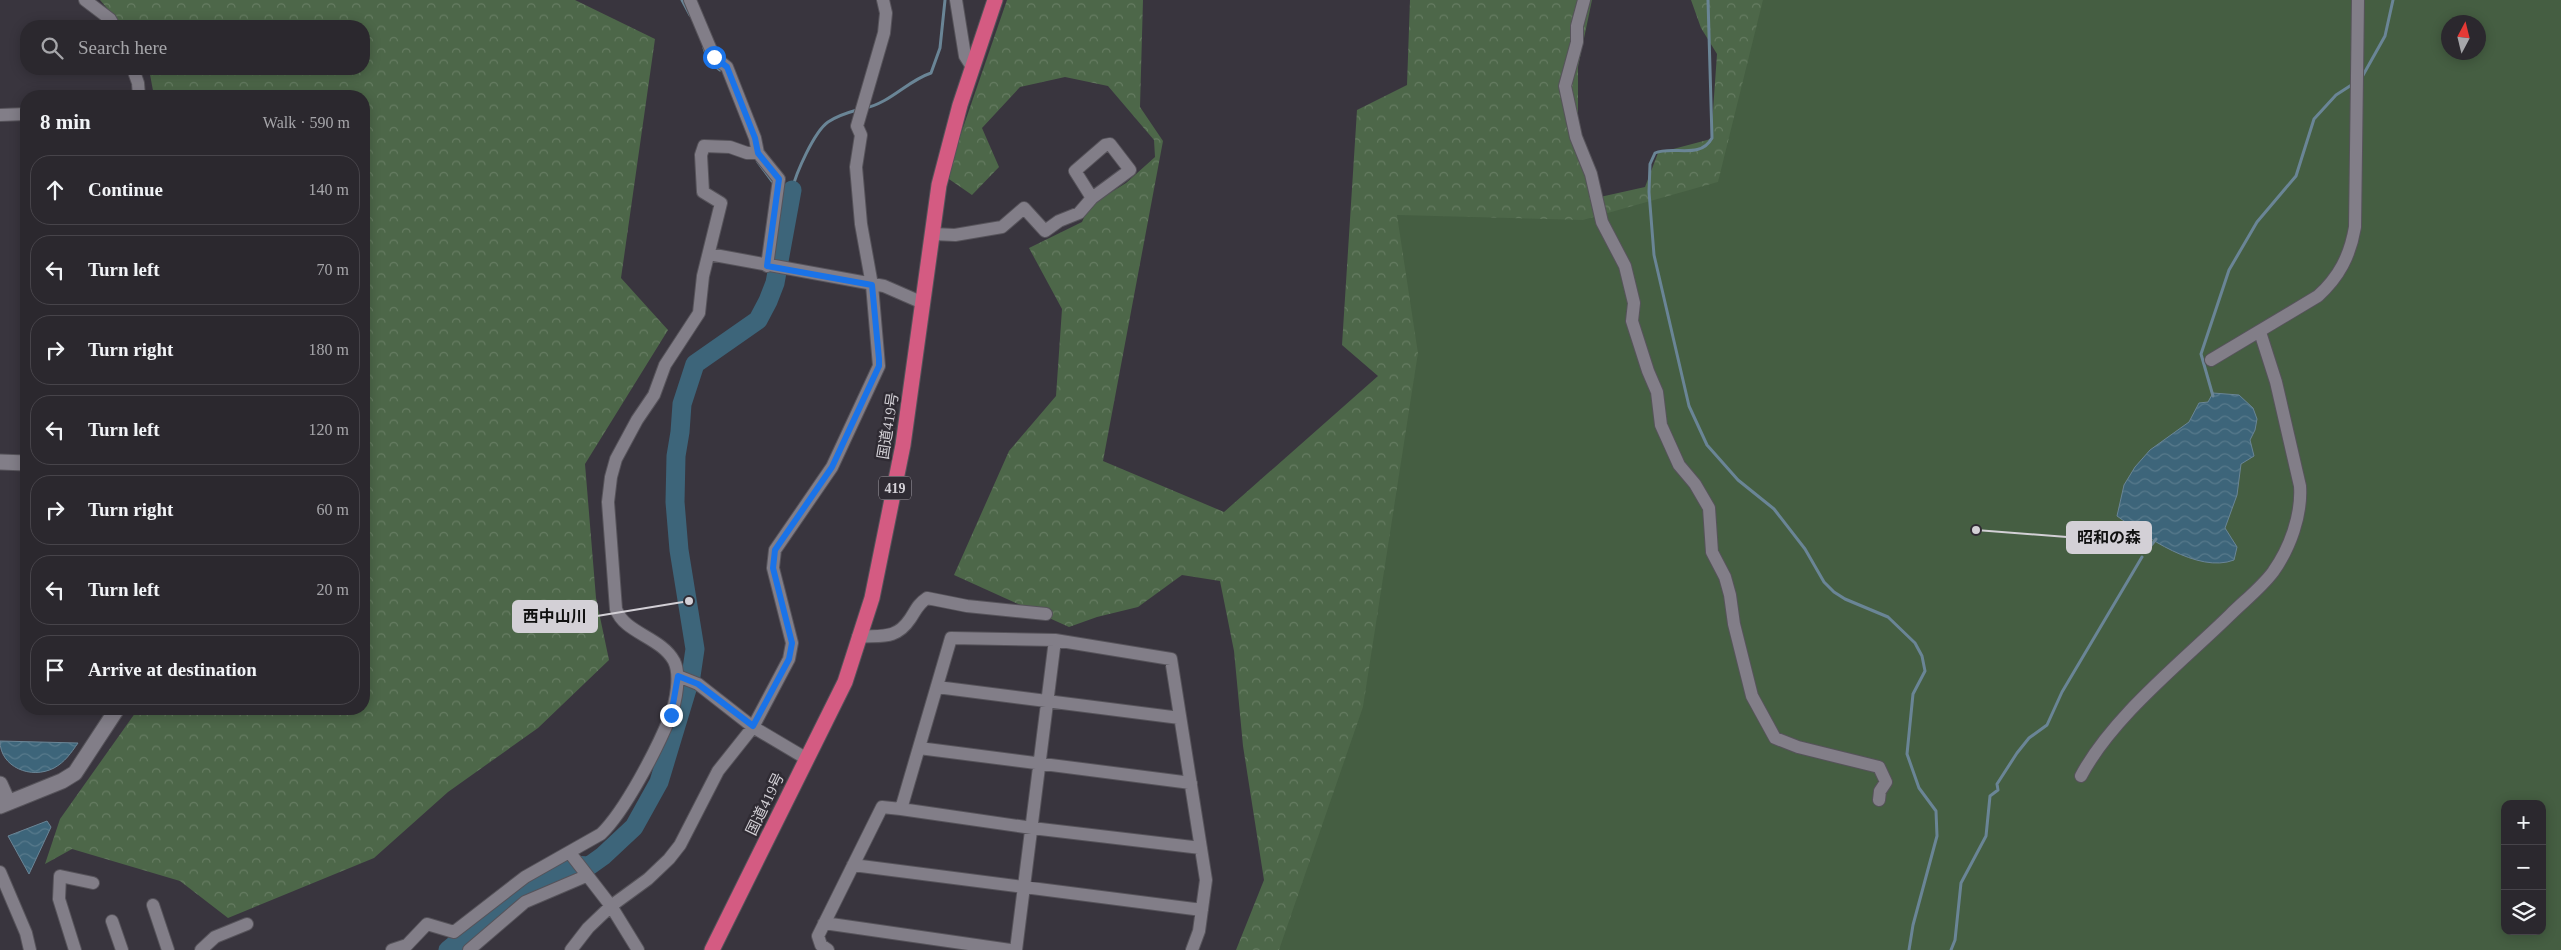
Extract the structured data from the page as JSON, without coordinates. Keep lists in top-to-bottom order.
{
  "streets": {
    "highway": ["国道419号", "419"]
  },
  "places": ["昭和の森", "西中山川"],
  "north": "top",
  "page": {
    "search": "Search here",
    "heading": ["8 min", "Walk · 590 m"],
    "list": [
      ["Continue", "140 m"],
      ["Turn left", "70 m"],
      ["Turn right", "180 m"],
      ["Turn left", "120 m"],
      ["Turn right", "60 m"],
      ["Turn left", "20 m"],
      "Arrive at destination"
    ],
    "map_buttons": ["+", "−"]
  }
}
